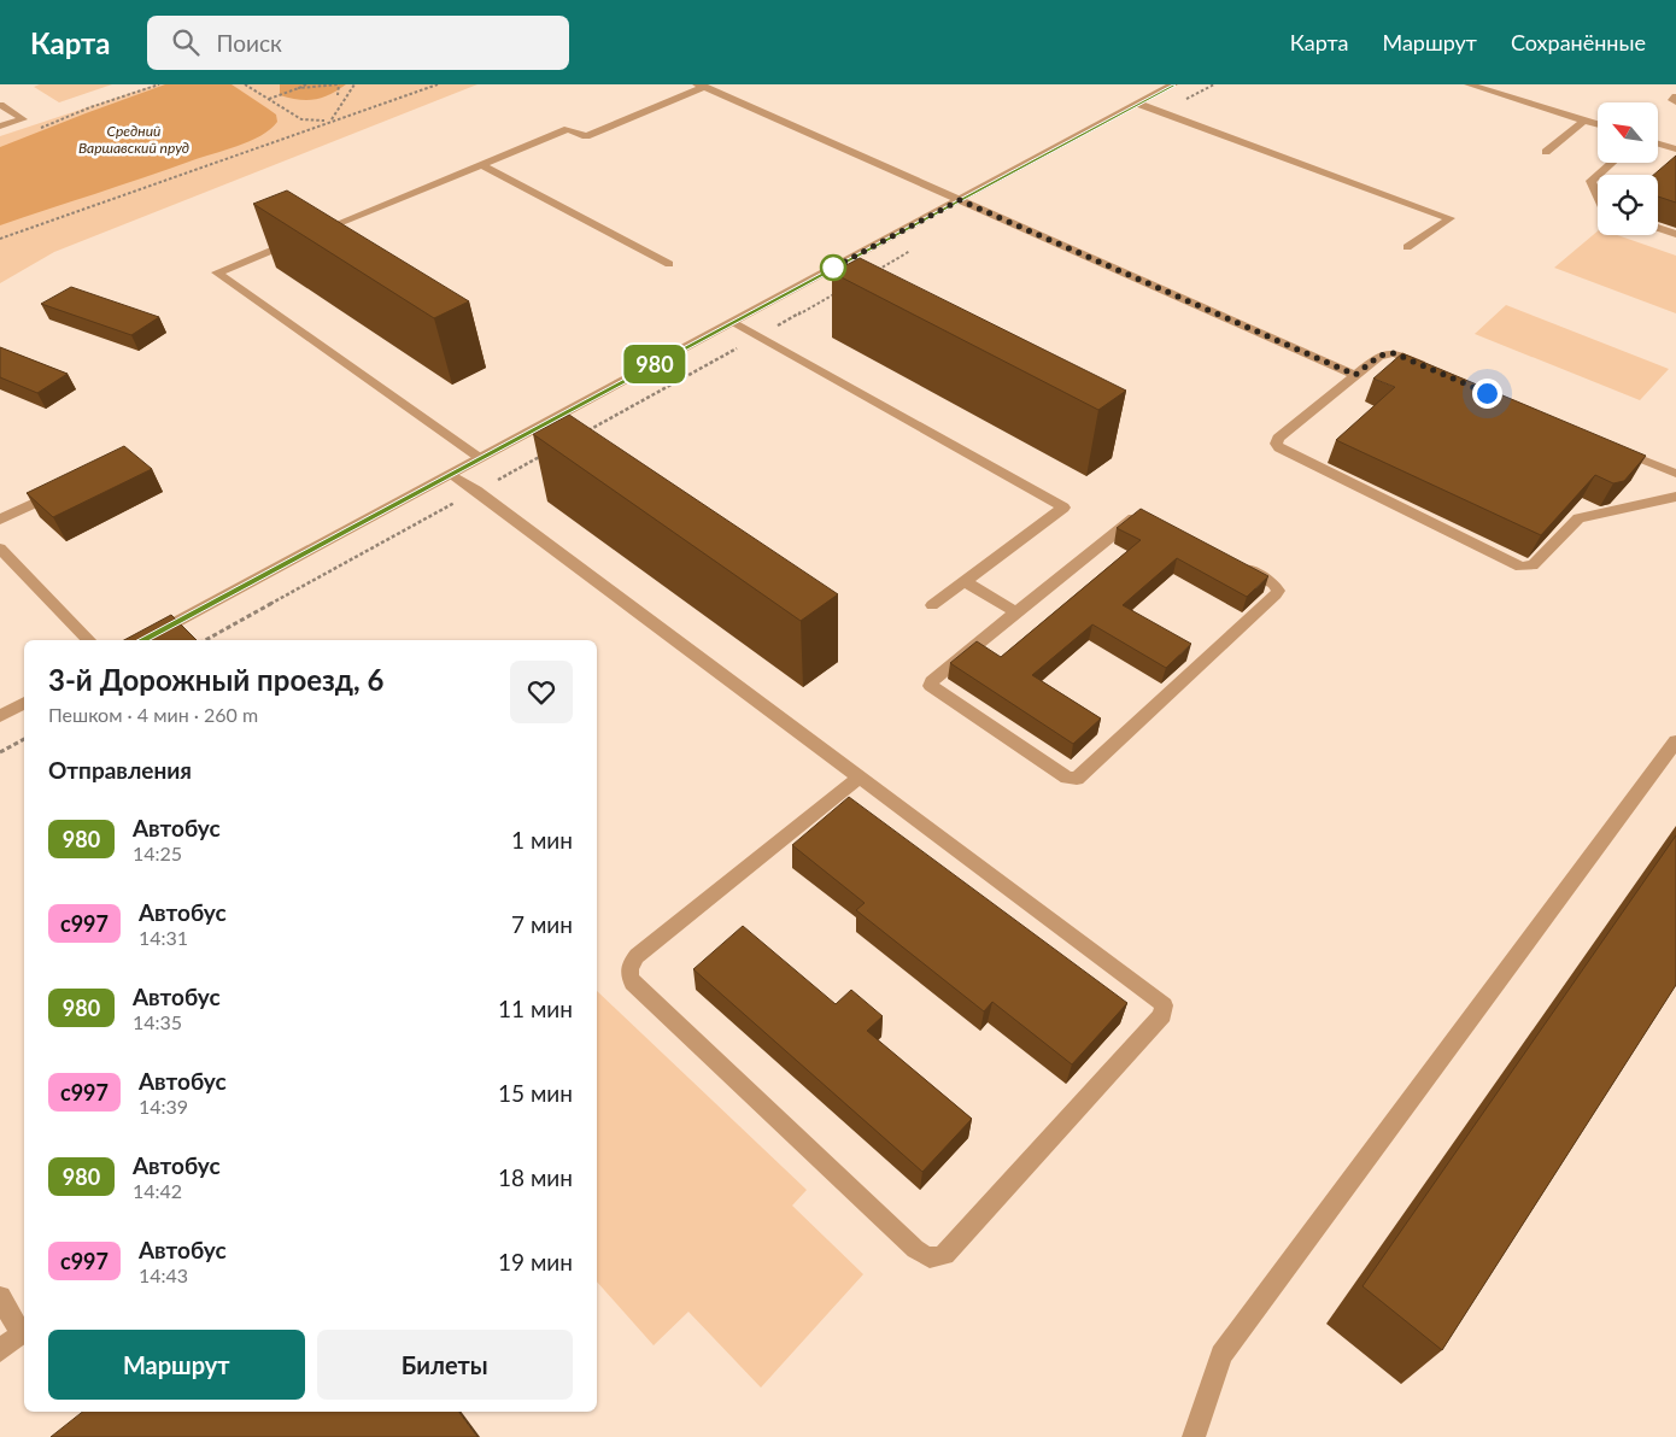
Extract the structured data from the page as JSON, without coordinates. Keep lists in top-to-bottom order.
{
  "water": ["Средний Варшавский пруд"],
  "lines": ["bus line 980"],
  "north": "top left",
  "page": {
    "header": "Карта",
    "search": "Поиск",
    "nav": ["Карта", "Маршрут", "Сохранённые"],
    "on_map": "980",
    "heading": [
      ["3-й Дорожный проезд, 6", "Пешком · 4 мин · 260 m"],
      "Отправления"
    ],
    "list": [
      {
        "mark": "980",
        "name": "Автобус",
        "note": "14:25",
        "value": "1 мин"
      },
      {
        "mark": "с997",
        "name": "Автобус",
        "note": "14:31",
        "value": "7 мин"
      },
      {
        "mark": "980",
        "name": "Автобус",
        "note": "14:35",
        "value": "11 мин"
      },
      {
        "mark": "с997",
        "name": "Автобус",
        "note": "14:39",
        "value": "15 мин"
      },
      {
        "mark": "980",
        "name": "Автобус",
        "note": "14:42",
        "value": "18 мин"
      },
      {
        "mark": "с997",
        "name": "Автобус",
        "note": "14:43",
        "value": "19 мин"
      }
    ],
    "buttons": ["Маршрут", "Билеты"]
  }
}
